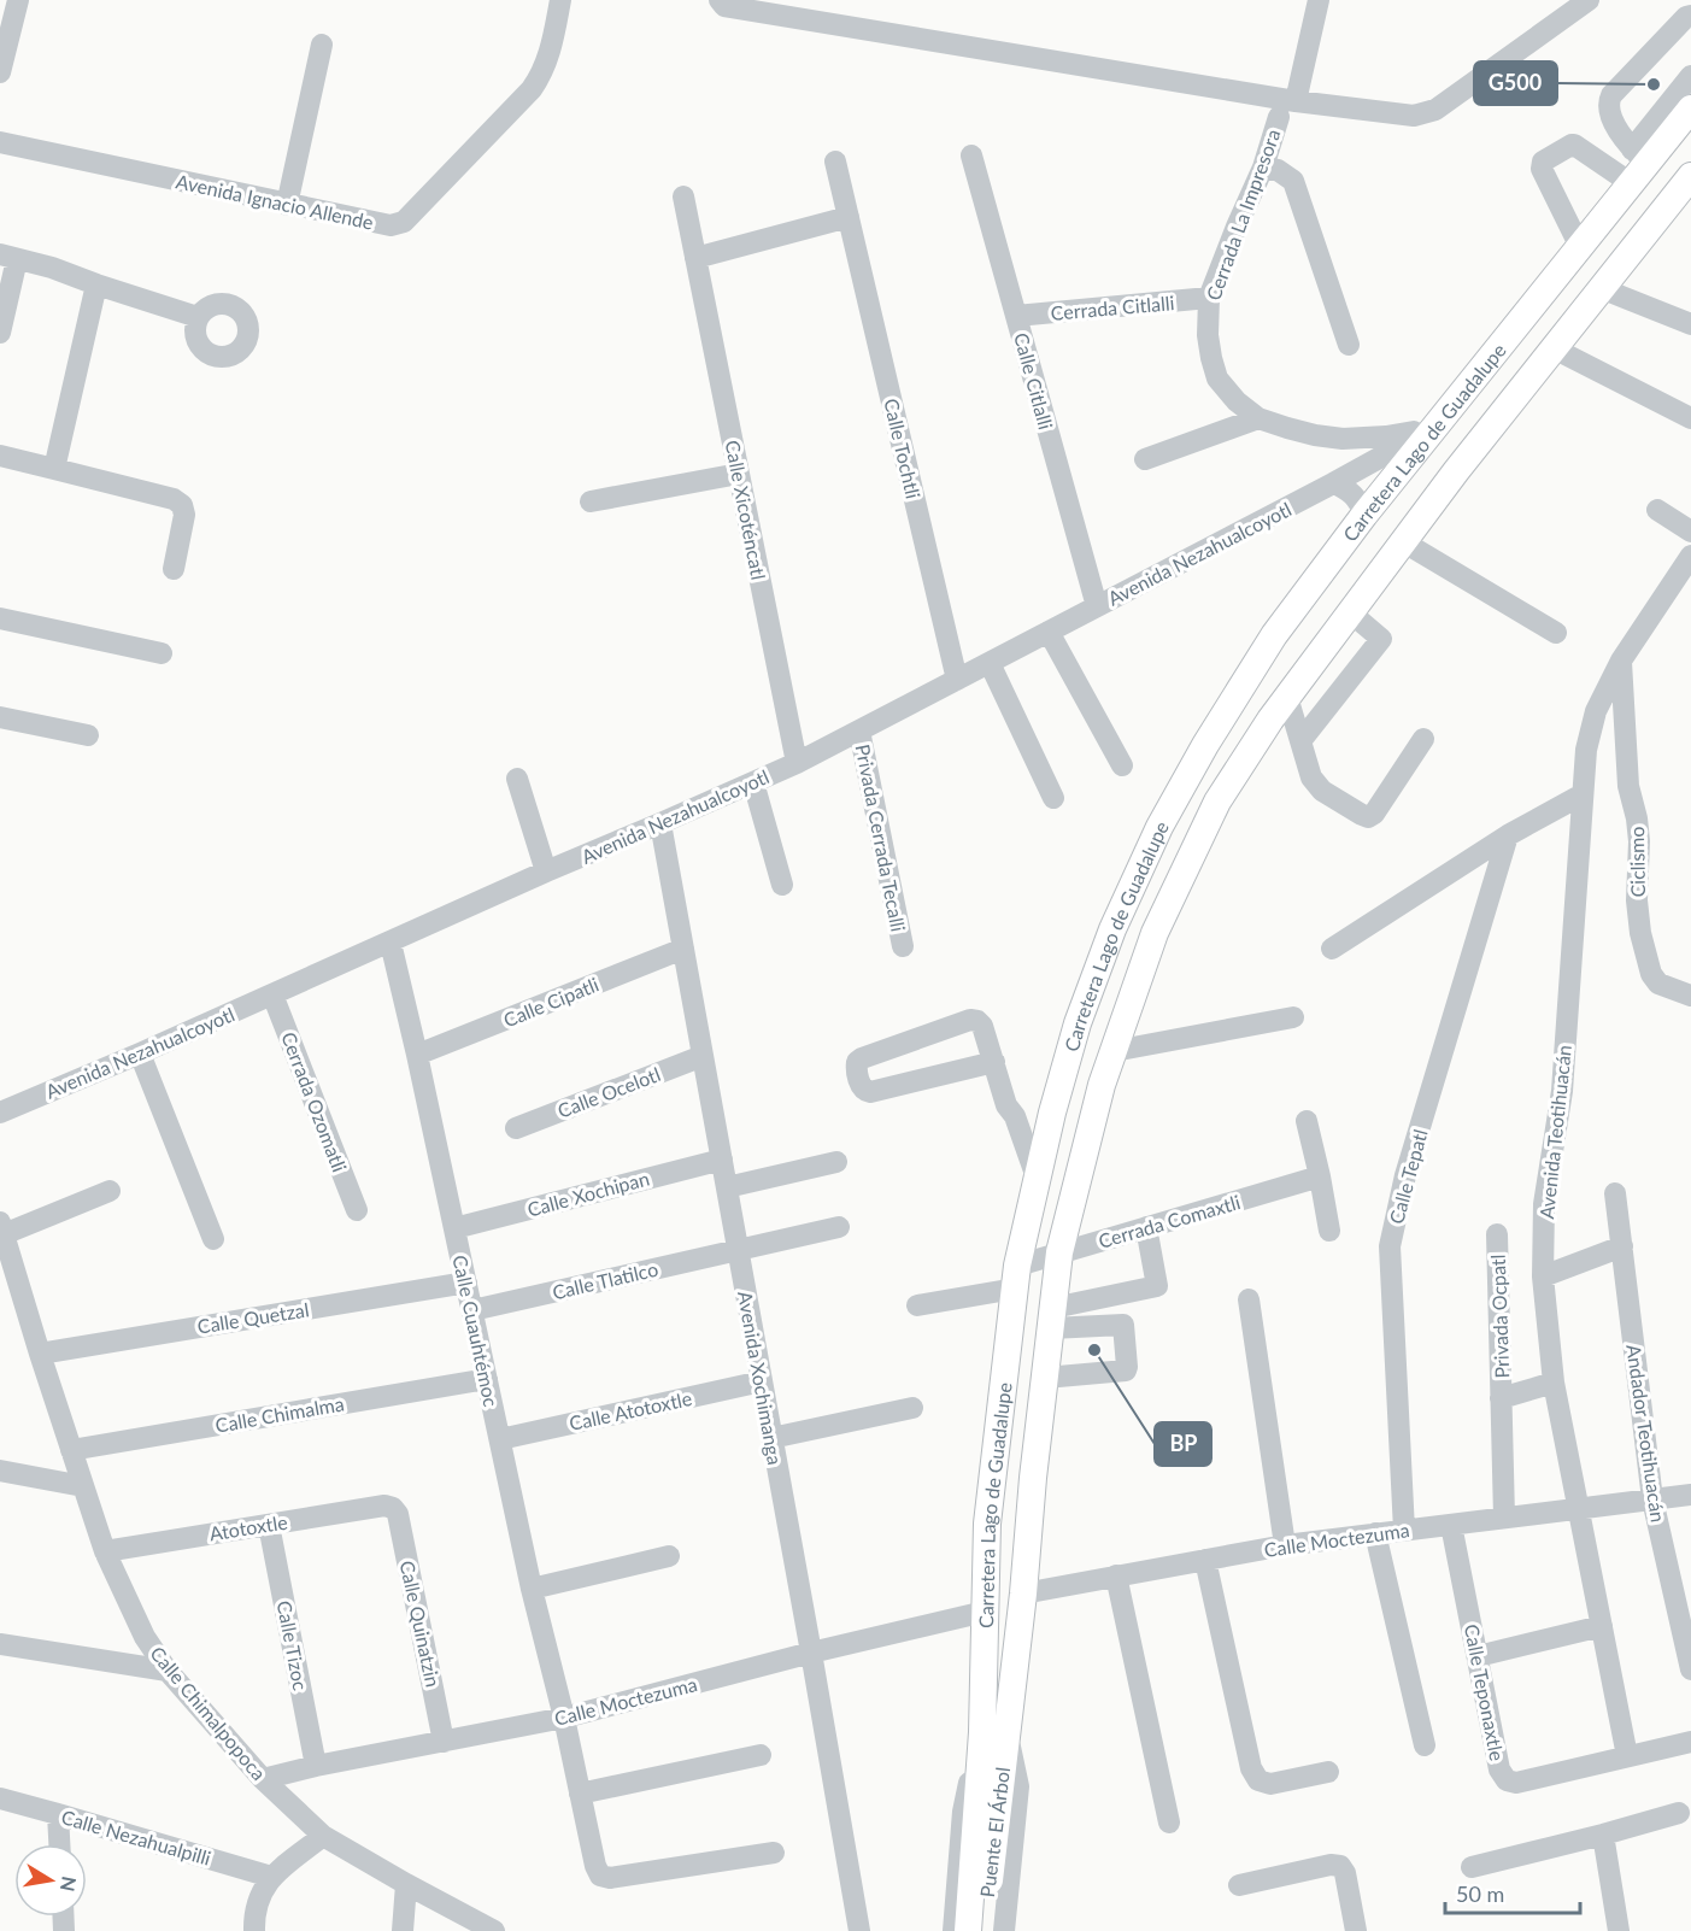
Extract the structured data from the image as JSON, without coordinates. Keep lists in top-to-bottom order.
{
  "streets": {
    "main road": ["Carretera Lago de Guadalupe", "Puente El Árbol"],
    "street": [
      "Avenida Ignacio Allende",
      "Cerrada La Impresora",
      "Cerrada Citlalli",
      "Calle Citlalli",
      "Calle Tochtli",
      "Calle Xicoténcatl",
      "Avenida Nezahualcoyotl",
      "Privada Cerrada Tecalli",
      "Ciclismo",
      "Calle Cipatli",
      "Calle Ocelotl",
      "Cerrada Ozomatli",
      "Avenida Teotihuacán",
      "Calle Tepatl",
      "Calle Xochipan",
      "Cerrada Comaxtli",
      "Calle Tlatilco",
      "Privada Ocpatl",
      "Calle Quetzal",
      "Calle Cuauhtémoc",
      "Avenida Xochimanga",
      "Calle Atotoxtle",
      "Calle Chimalma",
      "Andador Teotihuacán",
      "Atotoxtle",
      "Calle Moctezuma",
      "Calle Quinatzin",
      "Calle Tizoc",
      "Calle Teponaxtle",
      "Calle Chimalpopoca",
      "Calle Nezahualpilli"
    ]
  },
  "crossings": [
    ["Cerrada La Impresora", "Cerrada Citlalli"],
    ["Cerrada La Impresora", "Carretera Lago de Guadalupe"],
    ["Cerrada La Impresora", "Avenida Nezahualcoyotl"],
    ["Cerrada Citlalli", "Calle Citlalli"],
    ["Calle Citlalli", "Avenida Nezahualcoyotl"],
    ["Carretera Lago de Guadalupe", "Avenida Nezahualcoyotl"],
    ["Carretera Lago de Guadalupe", "Cerrada Comaxtli"],
    ["Carretera Lago de Guadalupe", "Calle Moctezuma"],
    ["Carretera Lago de Guadalupe", "Puente El Árbol"],
    ["Calle Tochtli", "Avenida Nezahualcoyotl"],
    ["Calle Xicoténcatl", "Avenida Nezahualcoyotl"],
    ["Avenida Nezahualcoyotl", "Privada Cerrada Tecalli"],
    ["Avenida Nezahualcoyotl", "Cerrada Ozomatli"],
    ["Avenida Nezahualcoyotl", "Calle Cuauhtémoc"],
    ["Avenida Nezahualcoyotl", "Avenida Xochimanga"],
    ["Ciclismo", "Avenida Teotihuacán"],
    ["Calle Cipatli", "Calle Cuauhtémoc"],
    ["Calle Cipatli", "Avenida Xochimanga"],
    ["Calle Ocelotl", "Avenida Xochimanga"],
    ["Avenida Teotihuacán", "Privada Ocpatl"],
    ["Avenida Teotihuacán", "Calle Moctezuma"],
    ["Calle Tepatl", "Calle Moctezuma"],
    ["Calle Xochipan", "Calle Cuauhtémoc"],
    ["Calle Xochipan", "Avenida Xochimanga"],
    ["Calle Tlatilco", "Calle Cuauhtémoc"],
    ["Calle Tlatilco", "Avenida Xochimanga"],
    ["Privada Ocpatl", "Calle Moctezuma"],
    ["Calle Quetzal", "Calle Cuauhtémoc"],
    ["Calle Quetzal", "Calle Chimalpopoca"],
    ["Calle Cuauhtémoc", "Calle Atotoxtle"],
    ["Calle Cuauhtémoc", "Calle Chimalma"],
    ["Calle Cuauhtémoc", "Calle Moctezuma"],
    ["Avenida Xochimanga", "Calle Atotoxtle"],
    ["Avenida Xochimanga", "Calle Moctezuma"],
    ["Calle Chimalma", "Calle Chimalpopoca"],
    ["Andador Teotihuacán", "Calle Moctezuma"],
    ["Atotoxtle", "Calle Quinatzin"],
    ["Atotoxtle", "Calle Tizoc"],
    ["Atotoxtle", "Calle Chimalpopoca"],
    ["Calle Moctezuma", "Calle Quinatzin"],
    ["Calle Moctezuma", "Calle Tizoc"],
    ["Calle Moctezuma", "Calle Teponaxtle"],
    ["Calle Moctezuma", "Calle Chimalpopoca"]
  ],
  "places": ["G500", "BP"],
  "scale_bar": "50 m",
  "north": "right"
}
